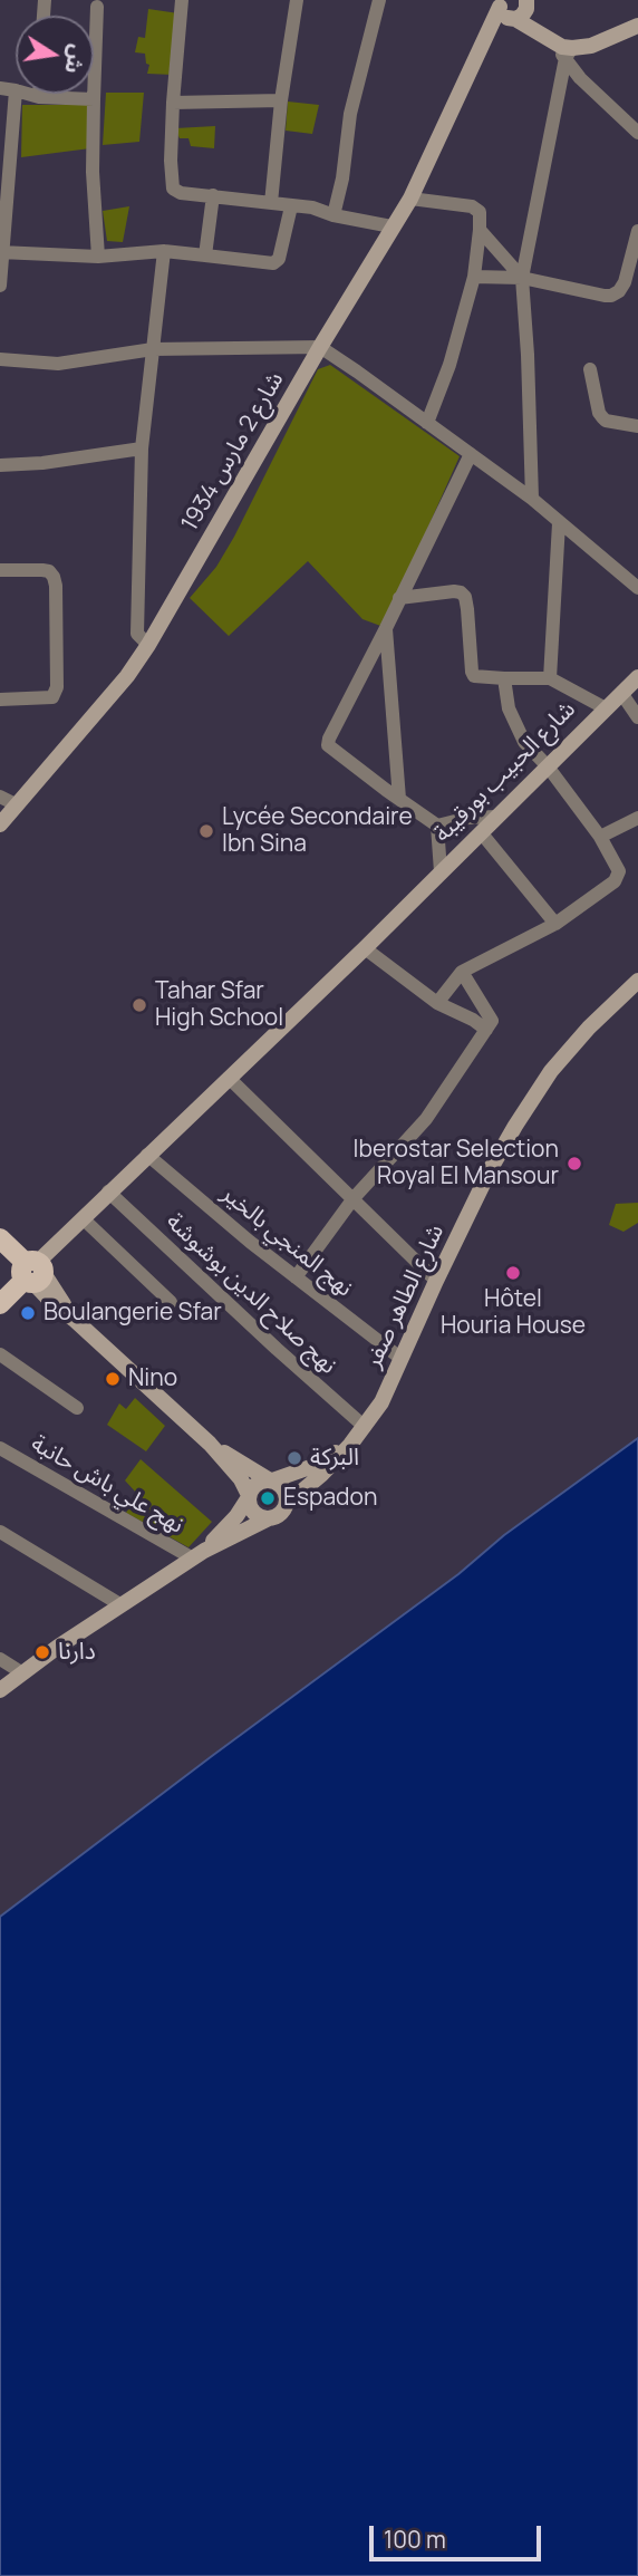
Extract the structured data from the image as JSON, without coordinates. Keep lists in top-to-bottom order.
{
  "streets": {
    "main road": ["شارع 2 مارس 1934", "شارع الحبيب بورقيبة", "شارع الطاهر صفر"],
    "street": ["نهج المنجي بالخير", "نهج صلاح الدين بوشوشة", "نهج علي باش حانبة"]
  },
  "crossings": [
    ["شارع الحبيب بورقيبة", "نهج المنجي بالخير"],
    ["شارع الحبيب بورقيبة", "نهج صلاح الدين بوشوشة"],
    ["نهج المنجي بالخير", "شارع الطاهر صفر"],
    ["نهج صلاح الدين بوشوشة", "شارع الطاهر صفر"]
  ],
  "places": [
    "Lycée Secondaire Ibn Sina",
    "Tahar Sfar High School",
    "Iberostar Selection Royal El Mansour",
    "Hôtel Houria House",
    "Boulangerie Sfar",
    "Nino",
    "البركة",
    "Espadon",
    "دارنا"
  ],
  "scale_bar": "100 m",
  "north": "right"
}
